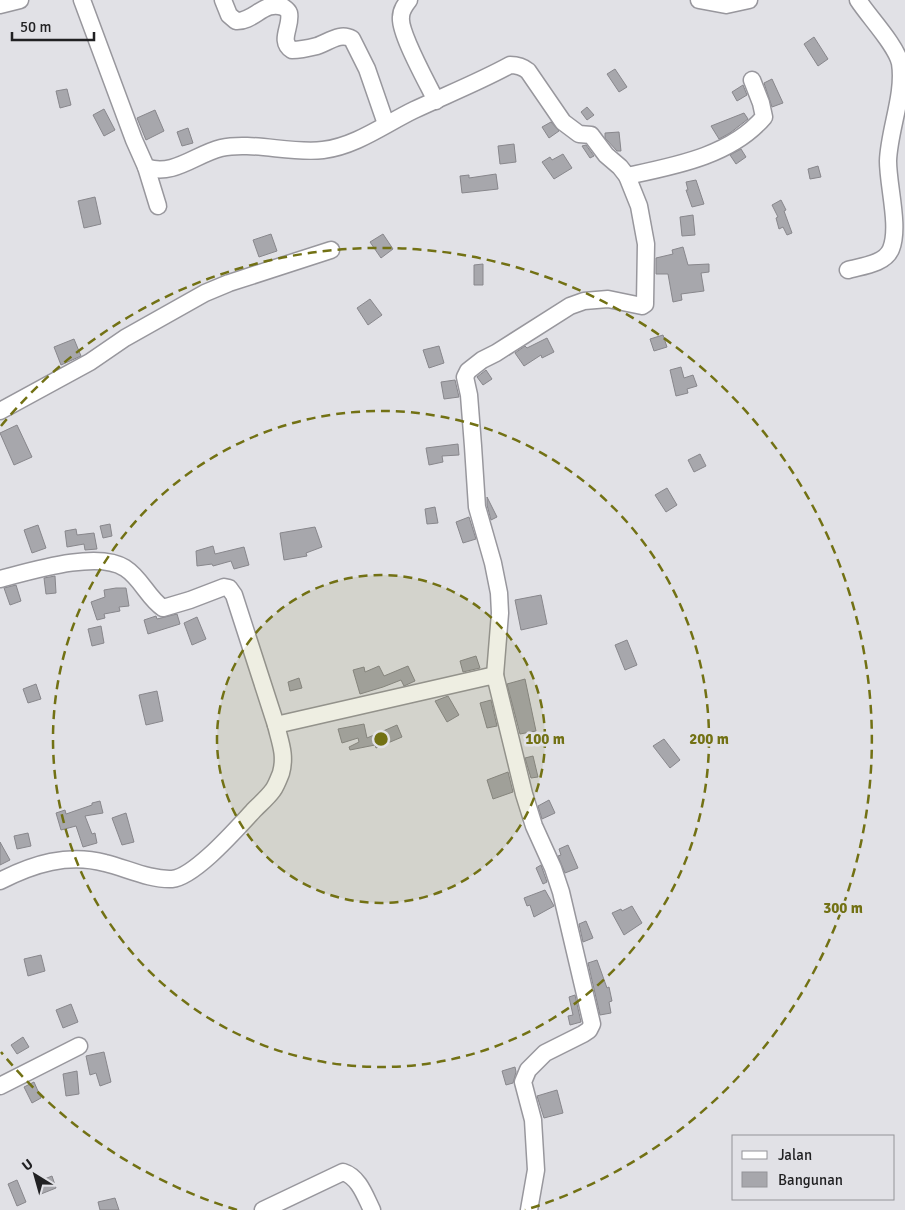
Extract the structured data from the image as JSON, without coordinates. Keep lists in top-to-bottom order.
{
  "legend": ["Jalan", "Bangunan"],
  "scale_bar": "50 m",
  "north": "top left",
  "rings": ["100 m", "200 m", "300 m"]
}
